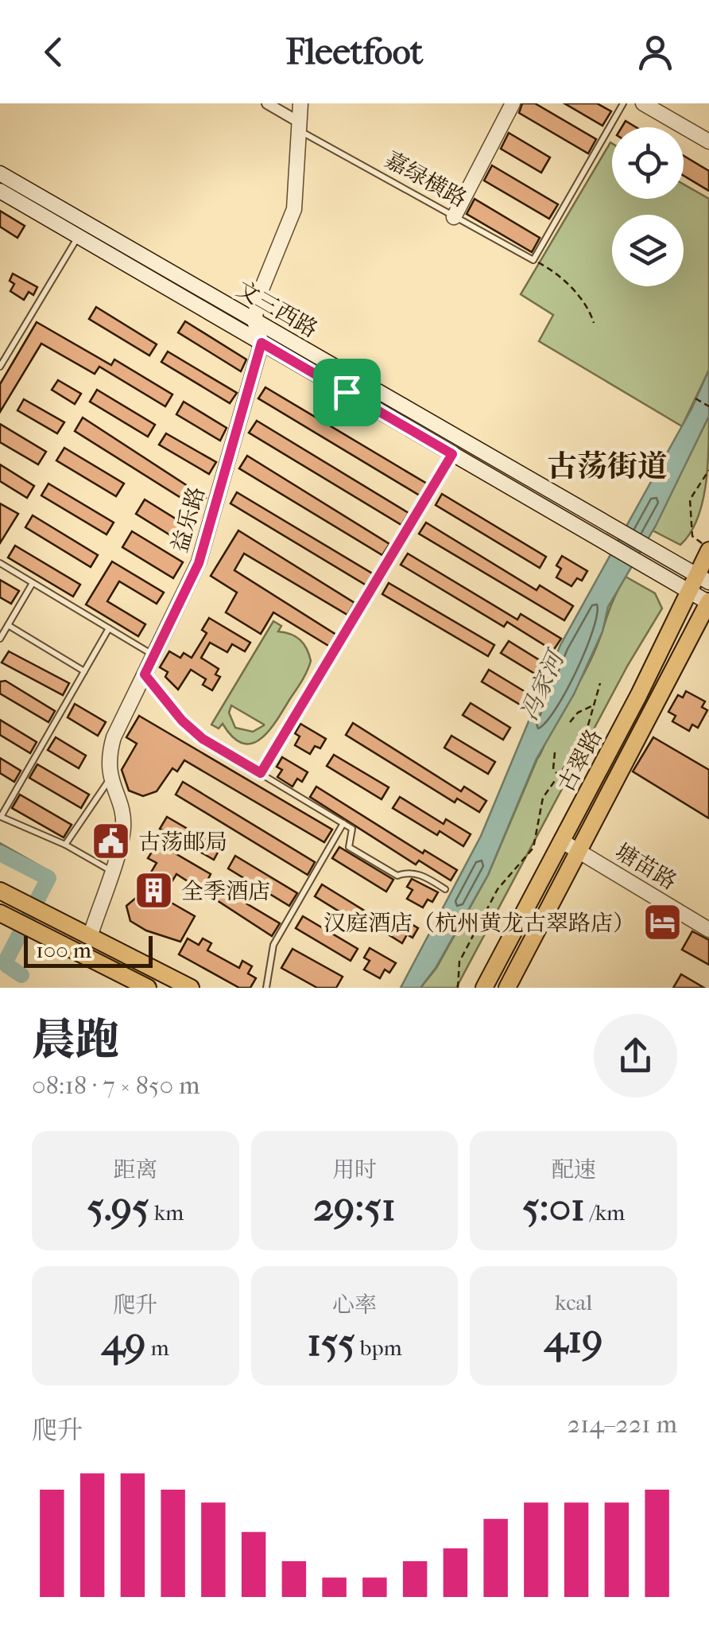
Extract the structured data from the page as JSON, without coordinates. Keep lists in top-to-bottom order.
{
  "streets": {
    "main road": [
      "文三西路",
      "益乐路",
      "古翠路",
      "塘苗路"
    ],
    "street": ["嘉绿横路"]
  },
  "crossings": [
    ["文三西路", "益乐路"],
    ["文三西路", "古翠路"],
    ["古翠路", "塘苗路"]
  ],
  "districts": ["古荡街道"],
  "water": ["冯家河"],
  "places": {
    "public building": ["古荡邮局"],
    "building": ["全季酒店"],
    "hotel": ["汉庭酒店（杭州黄龙古翠路店）"]
  },
  "scale_bar": "100 m",
  "page": {
    "header": "Fleetfoot",
    "scale": "100 m",
    "heading": ["晨跑", "08:18 · 7 × 850 m"],
    "stats": [
      ["距离", "5.95 km"],
      ["用时", "29:51"],
      ["配速", "5:01 /km"],
      ["爬升", "49 m"],
      ["心率", "155 bpm"],
      ["kcal", "419"]
    ],
    "chart": ["爬升", "214–221 m"]
  }
}
